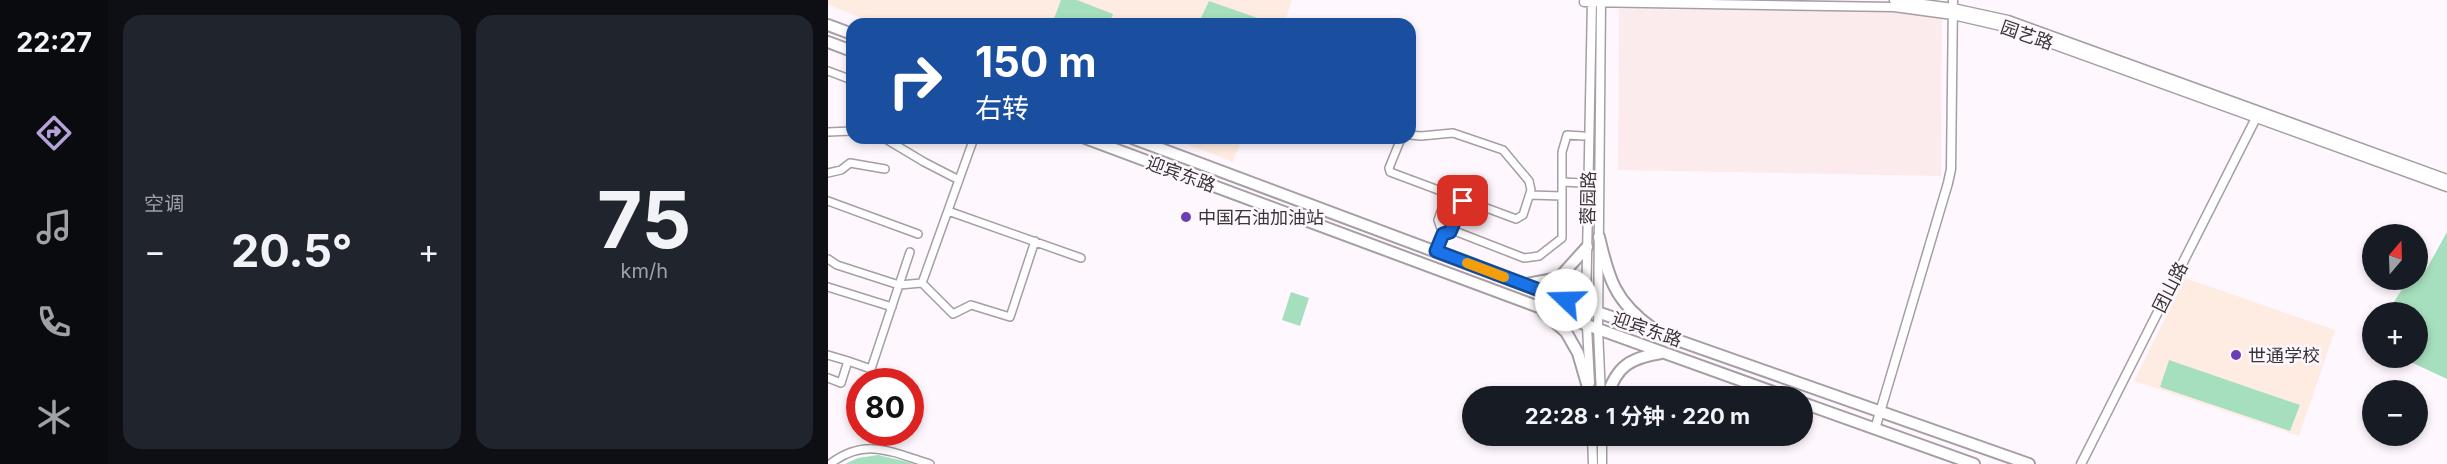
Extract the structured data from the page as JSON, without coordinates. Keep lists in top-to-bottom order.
{
  "streets": {
    "highway": ["迎宾东路"],
    "street": ["园艺路", "蓉园路", "团山路"]
  },
  "crossings": [
    ["园艺路", "蓉园路"],
    ["园艺路", "团山路"],
    ["迎宾东路", "蓉园路"]
  ],
  "places": ["中国石油加油站", "世通学校"],
  "north": "top",
  "page": {
    "tabs": "22:27",
    "tile": [
      "空调",
      ["75", "km/h"]
    ],
    "turn": ["150 m", "右转"],
    "map_buttons": ["+", "−"],
    "heat": ["−", "20.5°", "+"],
    "limit": "80",
    "trip": "22:28 · 1 分钟 · 220 m"
  }
}
